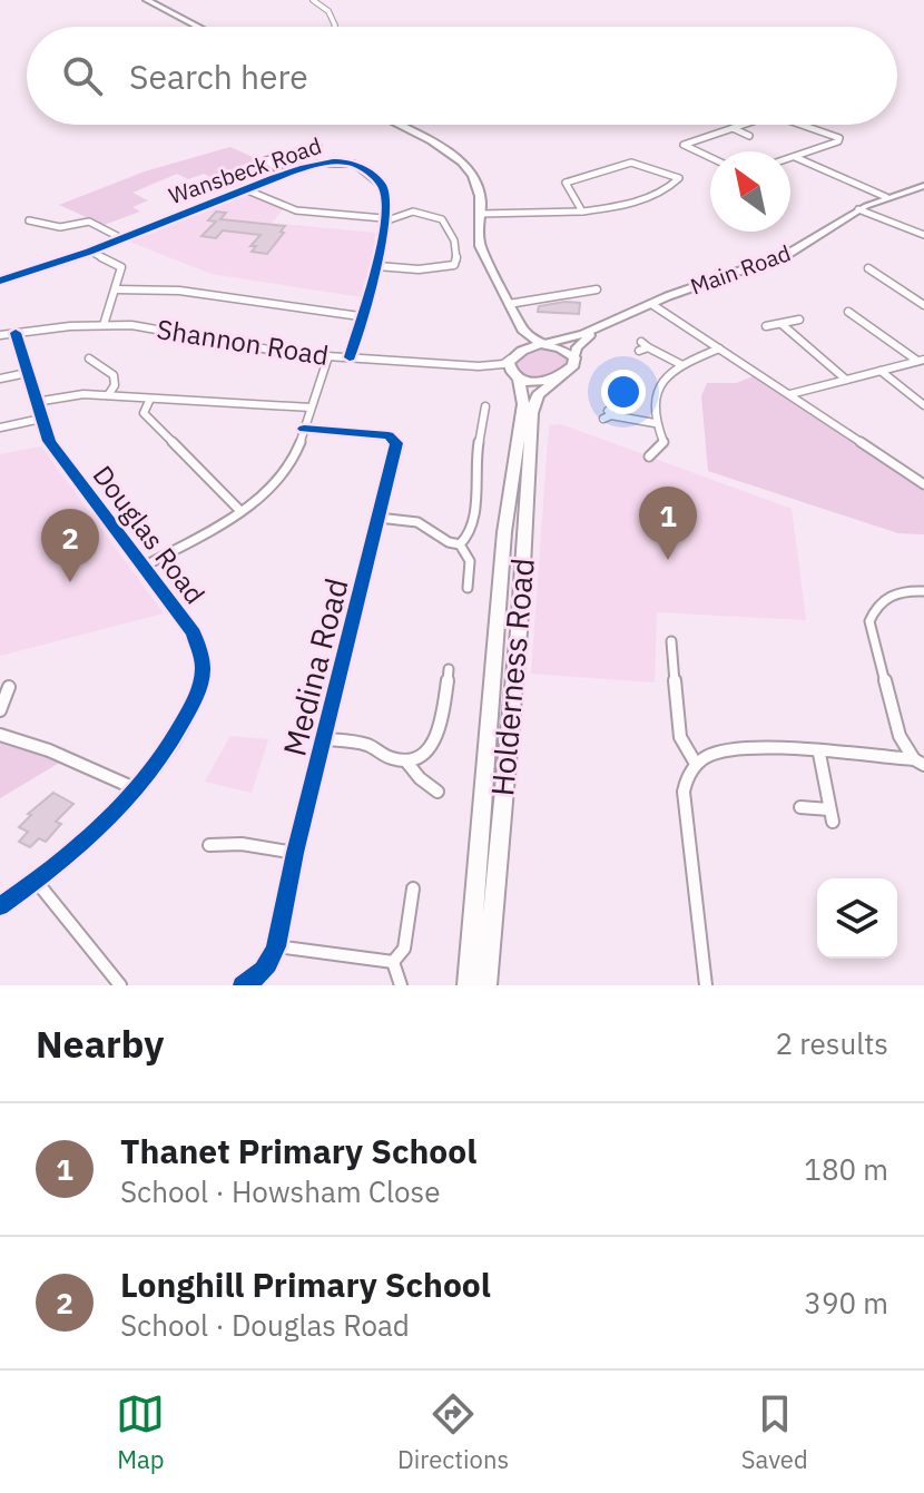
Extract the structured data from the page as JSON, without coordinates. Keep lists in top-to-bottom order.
{
  "streets": {
    "highway": ["Holderness Road"],
    "main road": ["Main Road"],
    "street": [
      "Wansbeck Road",
      "Shannon Road",
      "Douglas Road",
      "Medina Road"
    ]
  },
  "crossings": [
    ["Wansbeck Road", "Shannon Road"],
    ["Main Road", "Holderness Road"],
    ["Shannon Road", "Douglas Road"],
    ["Shannon Road", "Holderness Road"]
  ],
  "north": "top left",
  "page": {
    "search": "Search here",
    "pins": ["1", "2"],
    "heading": ["Nearby", "2 results"],
    "list": [
      {
        "mark": "1",
        "name": "Thanet Primary School",
        "note": "School · Howsham Close",
        "value": "180 m"
      },
      {
        "mark": "2",
        "name": "Longhill Primary School",
        "note": "School · Douglas Road",
        "value": "390 m"
      }
    ],
    "nav": ["Map", "Directions", "Saved"]
  }
}
